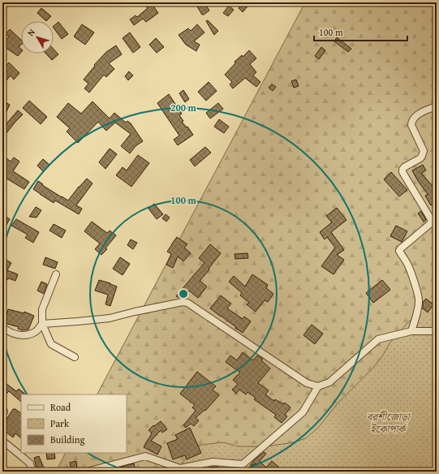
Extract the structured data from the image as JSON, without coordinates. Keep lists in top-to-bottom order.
{
  "parks": ["বরশীজোড়া ইকোপার্ক"],
  "legend": ["Road", "Park", "Building"],
  "scale_bar": "100 m",
  "north": "top left",
  "rings": ["200 m", "100 m"]
}
